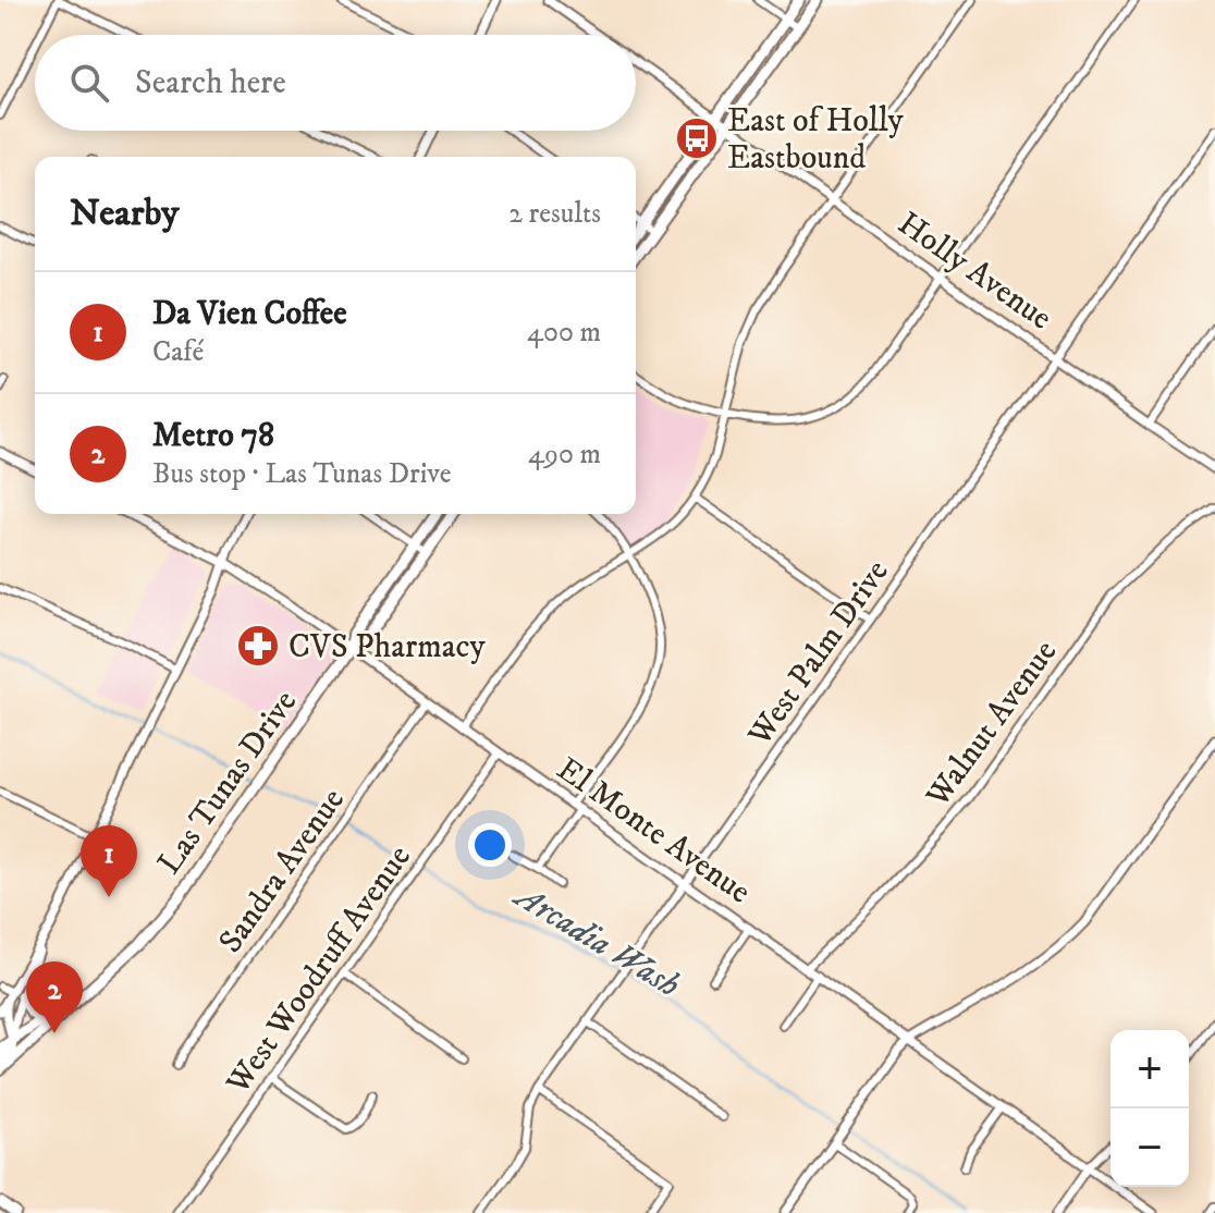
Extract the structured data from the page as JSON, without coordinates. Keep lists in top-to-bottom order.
{
  "streets": {
    "main road": ["Las Tunas Drive"],
    "street": [
      "Holly Avenue",
      "West Palm Drive",
      "Walnut Avenue",
      "El Monte Avenue",
      "Sandra Avenue",
      "West Woodruff Avenue"
    ]
  },
  "crossings": [
    ["Holly Avenue", "West Palm Drive"],
    ["West Palm Drive", "El Monte Avenue"],
    ["Walnut Avenue", "El Monte Avenue"],
    ["Las Tunas Drive", "El Monte Avenue"],
    ["El Monte Avenue", "Sandra Avenue"],
    ["El Monte Avenue", "West Woodruff Avenue"]
  ],
  "water": ["Arcadia Wash"],
  "places": {
    "bus stop": ["East of Holly Eastbound"],
    "pharmacy": ["CVS Pharmacy"]
  },
  "page": {
    "search": "Search here",
    "heading": ["Nearby", "2 results"],
    "list": [
      {
        "mark": "1",
        "name": "Da Vien Coffee",
        "note": "Café",
        "value": "400 m"
      },
      {
        "mark": "2",
        "name": "Metro 78",
        "note": "Bus stop · Las Tunas Drive",
        "value": "490 m"
      }
    ],
    "pins": ["1", "2"],
    "map_buttons": ["+", "−"]
  }
}
